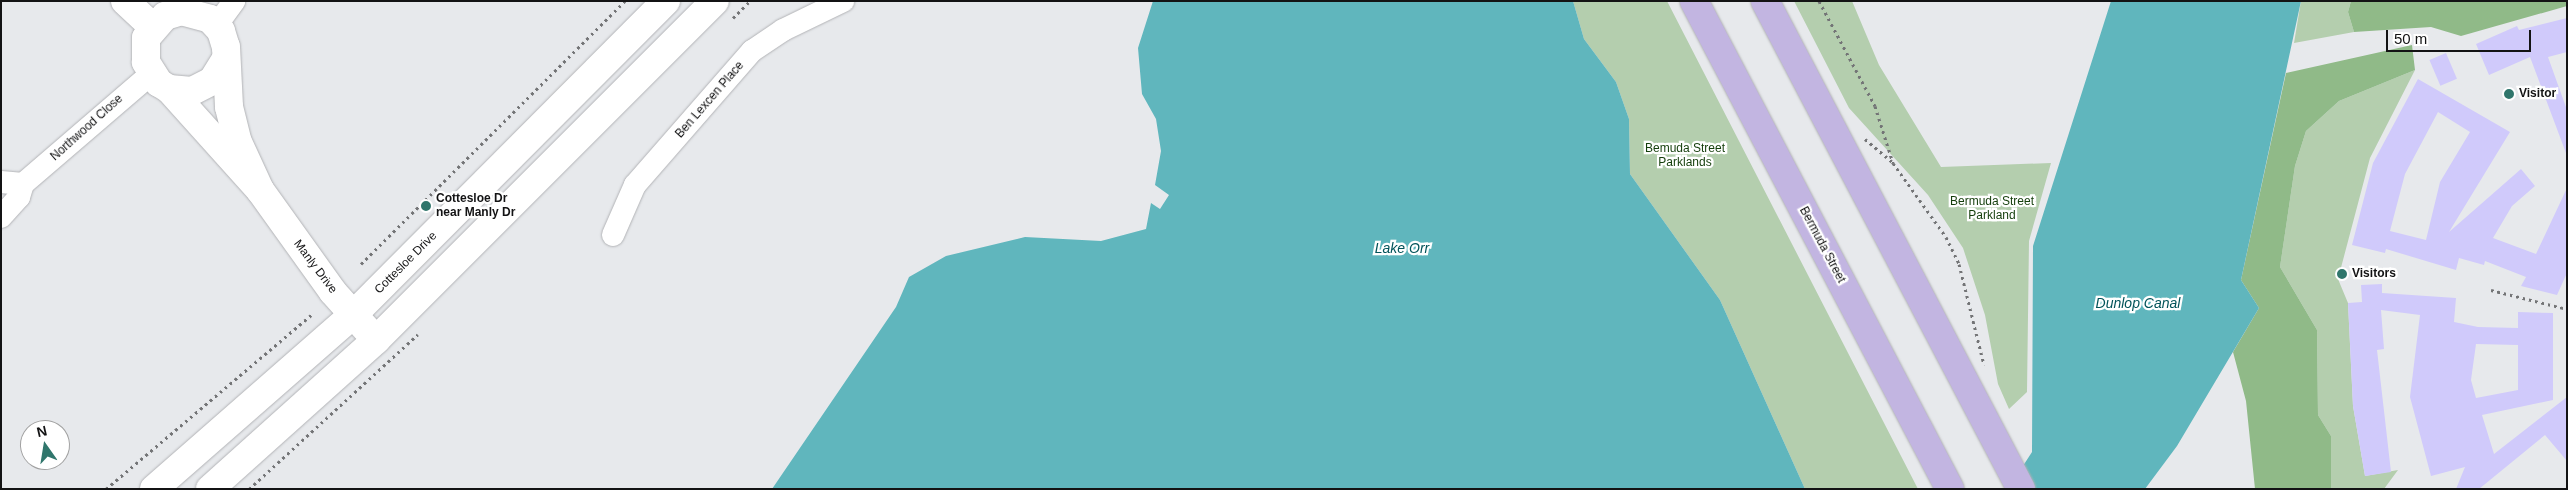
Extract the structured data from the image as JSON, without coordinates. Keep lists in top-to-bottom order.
{
  "streets": {
    "main road": ["Bermuda Street", "Cottesloe Drive", "Manly Drive"],
    "street": ["Ben Lexcen Place", "Northwood Close"]
  },
  "crossings": [
    ["Northwood Close", "Manly Drive"],
    ["Cottesloe Drive", "Manly Drive"]
  ],
  "water": ["Lake Orr", "Dunlop Canal"],
  "parks": ["Bemuda Street Parklands", "Bermuda Street Parkland"],
  "places": ["Visitor", "Cottesloe Dr near Manly Dr", "Visitors"],
  "scale_bar": "50 m",
  "north": "top"
}
